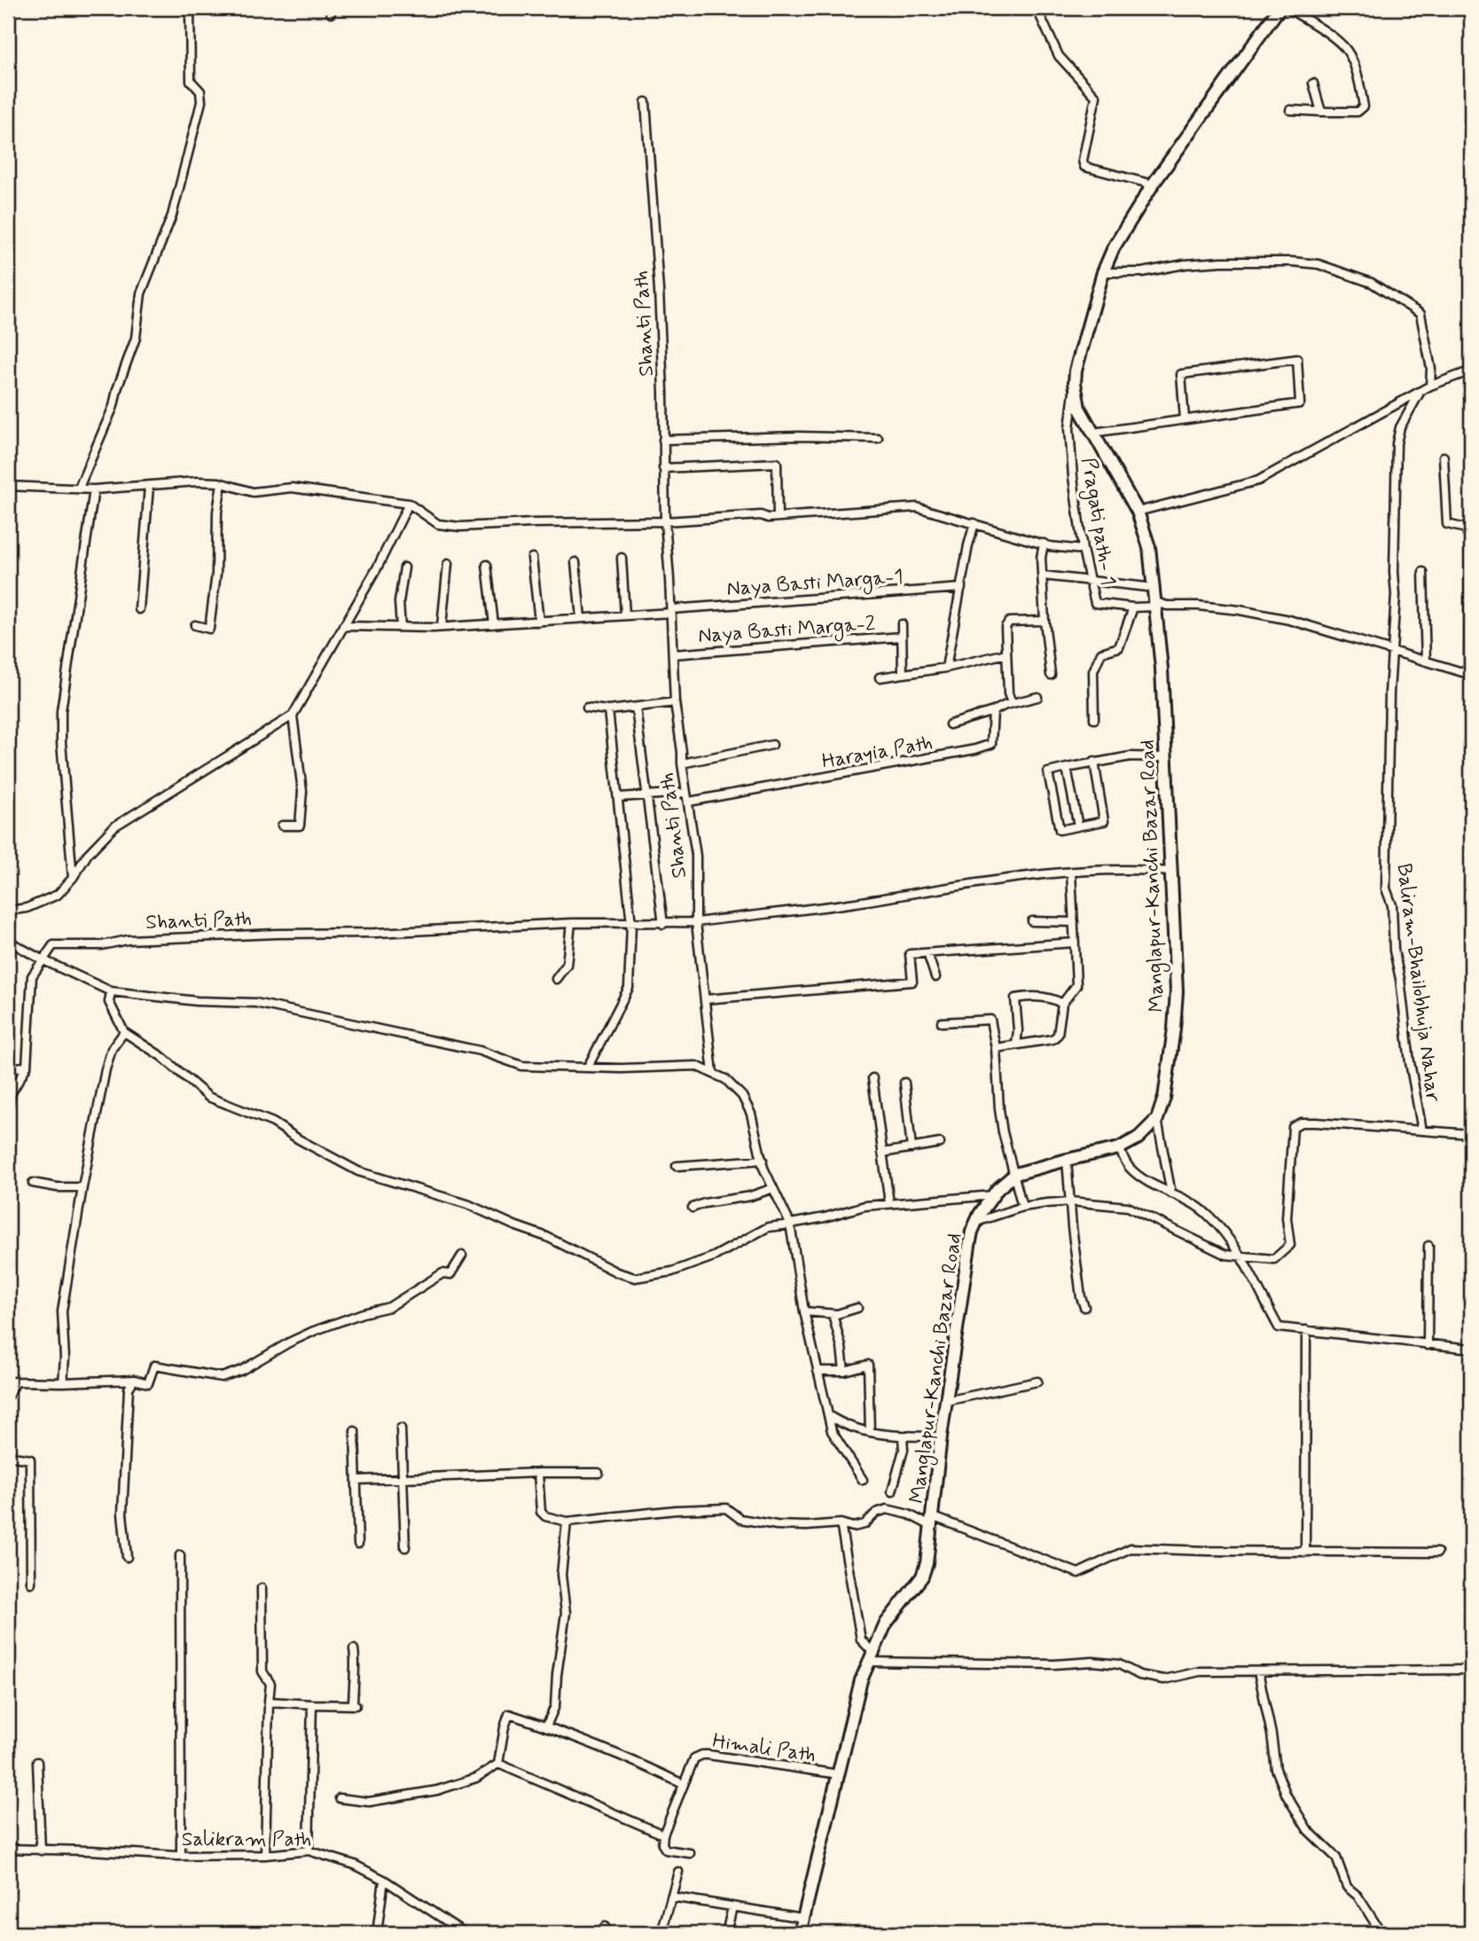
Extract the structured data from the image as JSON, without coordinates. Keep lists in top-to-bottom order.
{
  "streets": {
    "street": [
      "Shanti Path",
      "Pragati path- 1",
      "Naya Basti Marga-1",
      "Naya Basti Marga-2",
      "Harayia Path",
      "Manglapur-Kanchi Bazar Road",
      "Baliram-Bhailobhuja Nahar",
      "Himali Path",
      "Salikram Path"
    ]
  },
  "crossings": [
    ["Shanti Path", "Naya Basti Marga-1"],
    ["Shanti Path", "Naya Basti Marga-2"],
    ["Shanti Path", "Harayia Path"],
    ["Pragati path- 1", "Manglapur-Kanchi Bazar Road"],
    ["Pragati path- 1", "Baliram-Bhailobhuja Nahar"],
    ["Manglapur-Kanchi Bazar Road", "Himali Path"]
  ]
}
